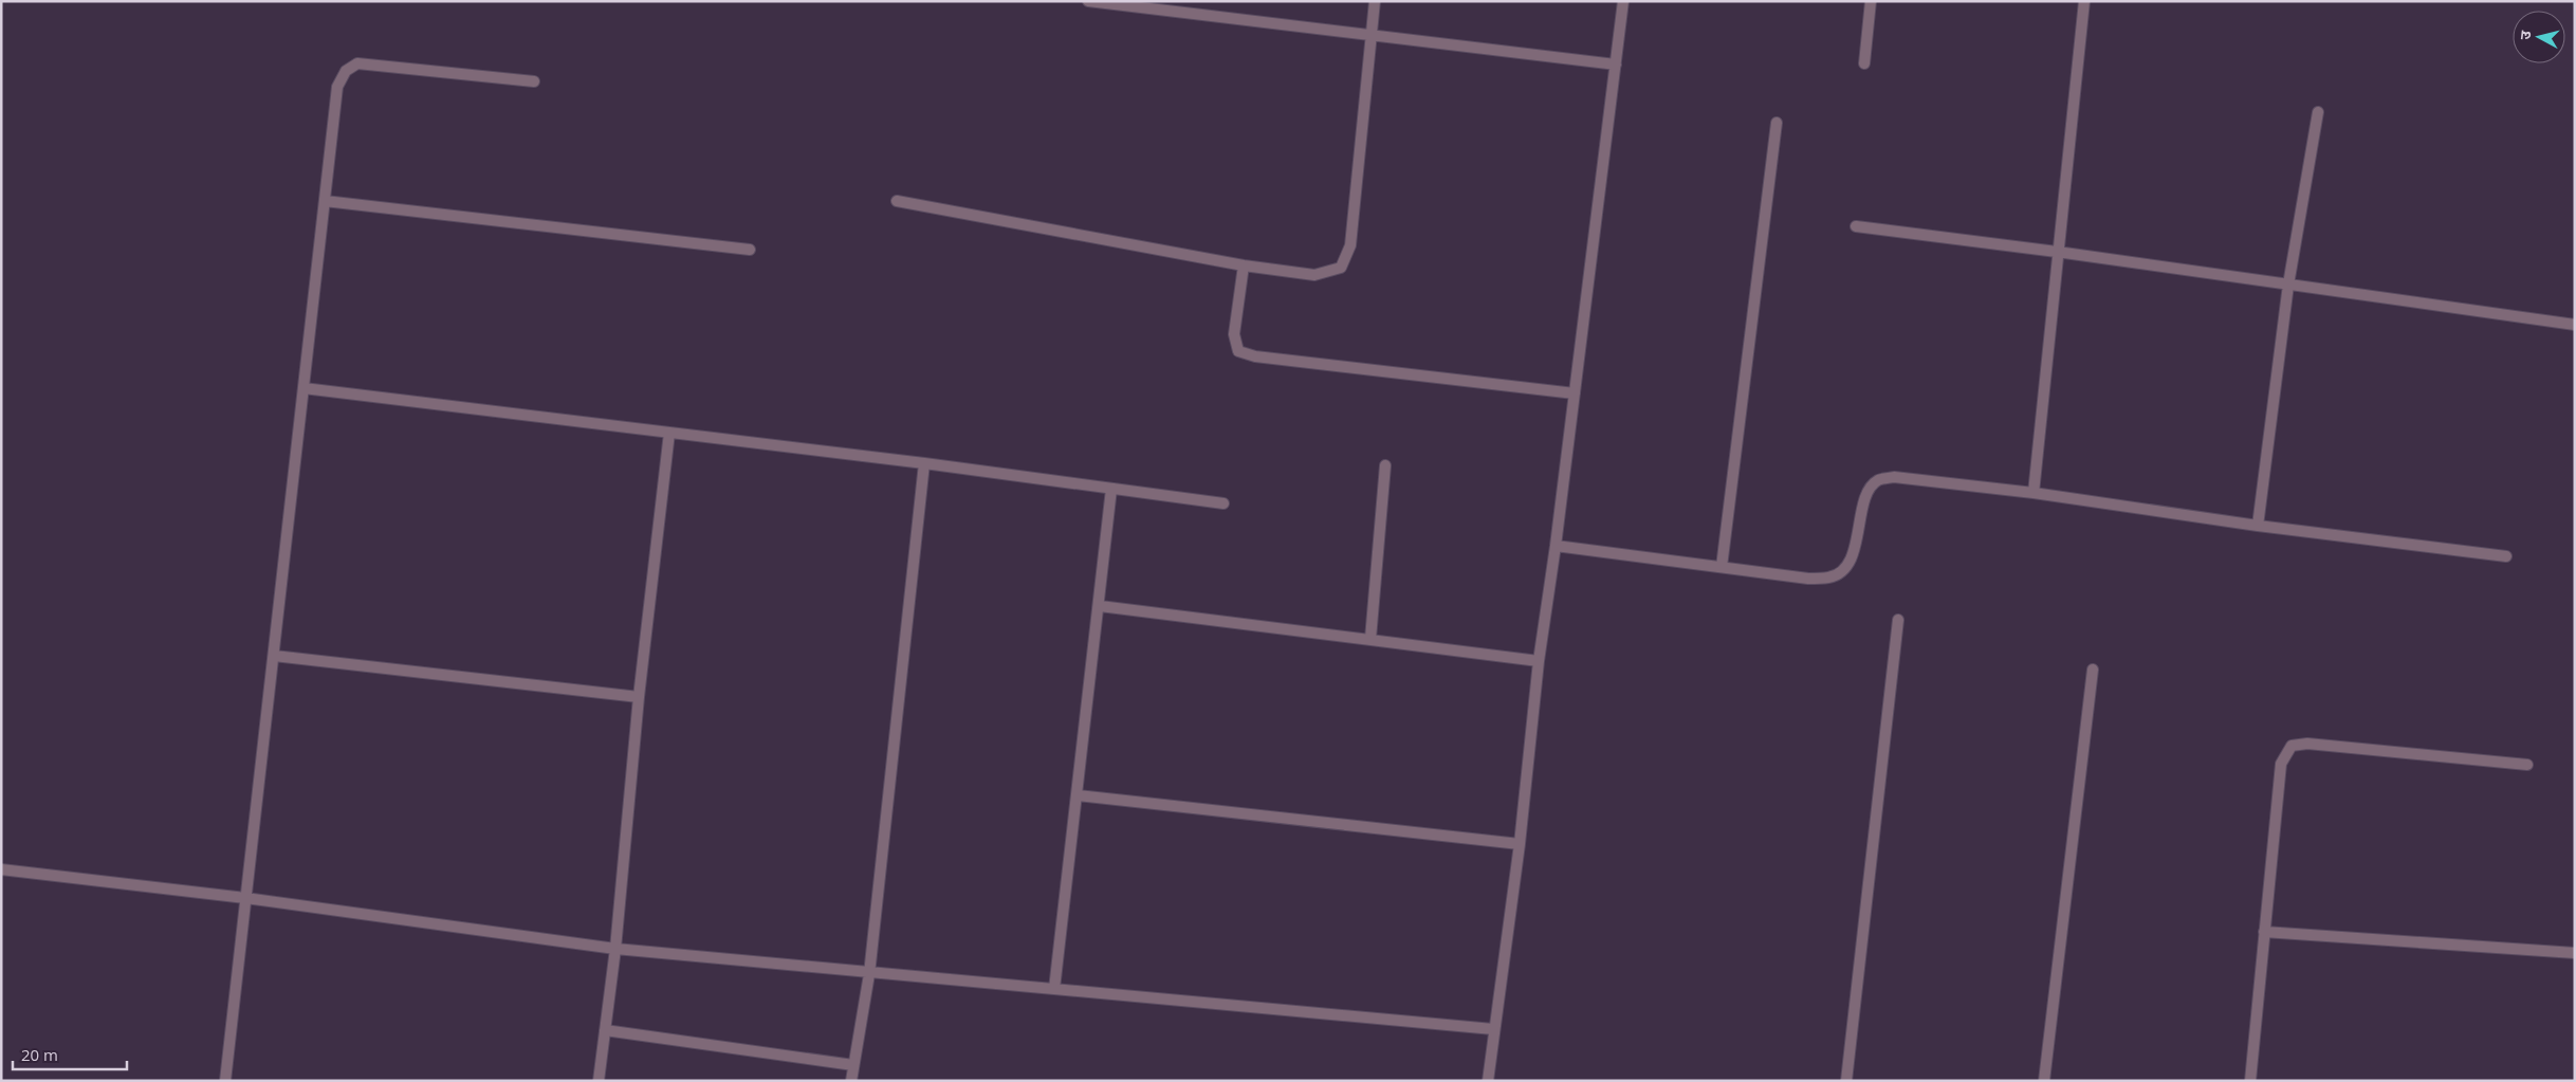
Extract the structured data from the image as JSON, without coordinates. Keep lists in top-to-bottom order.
{
  "scale_bar": "20 m",
  "north": "left"
}
